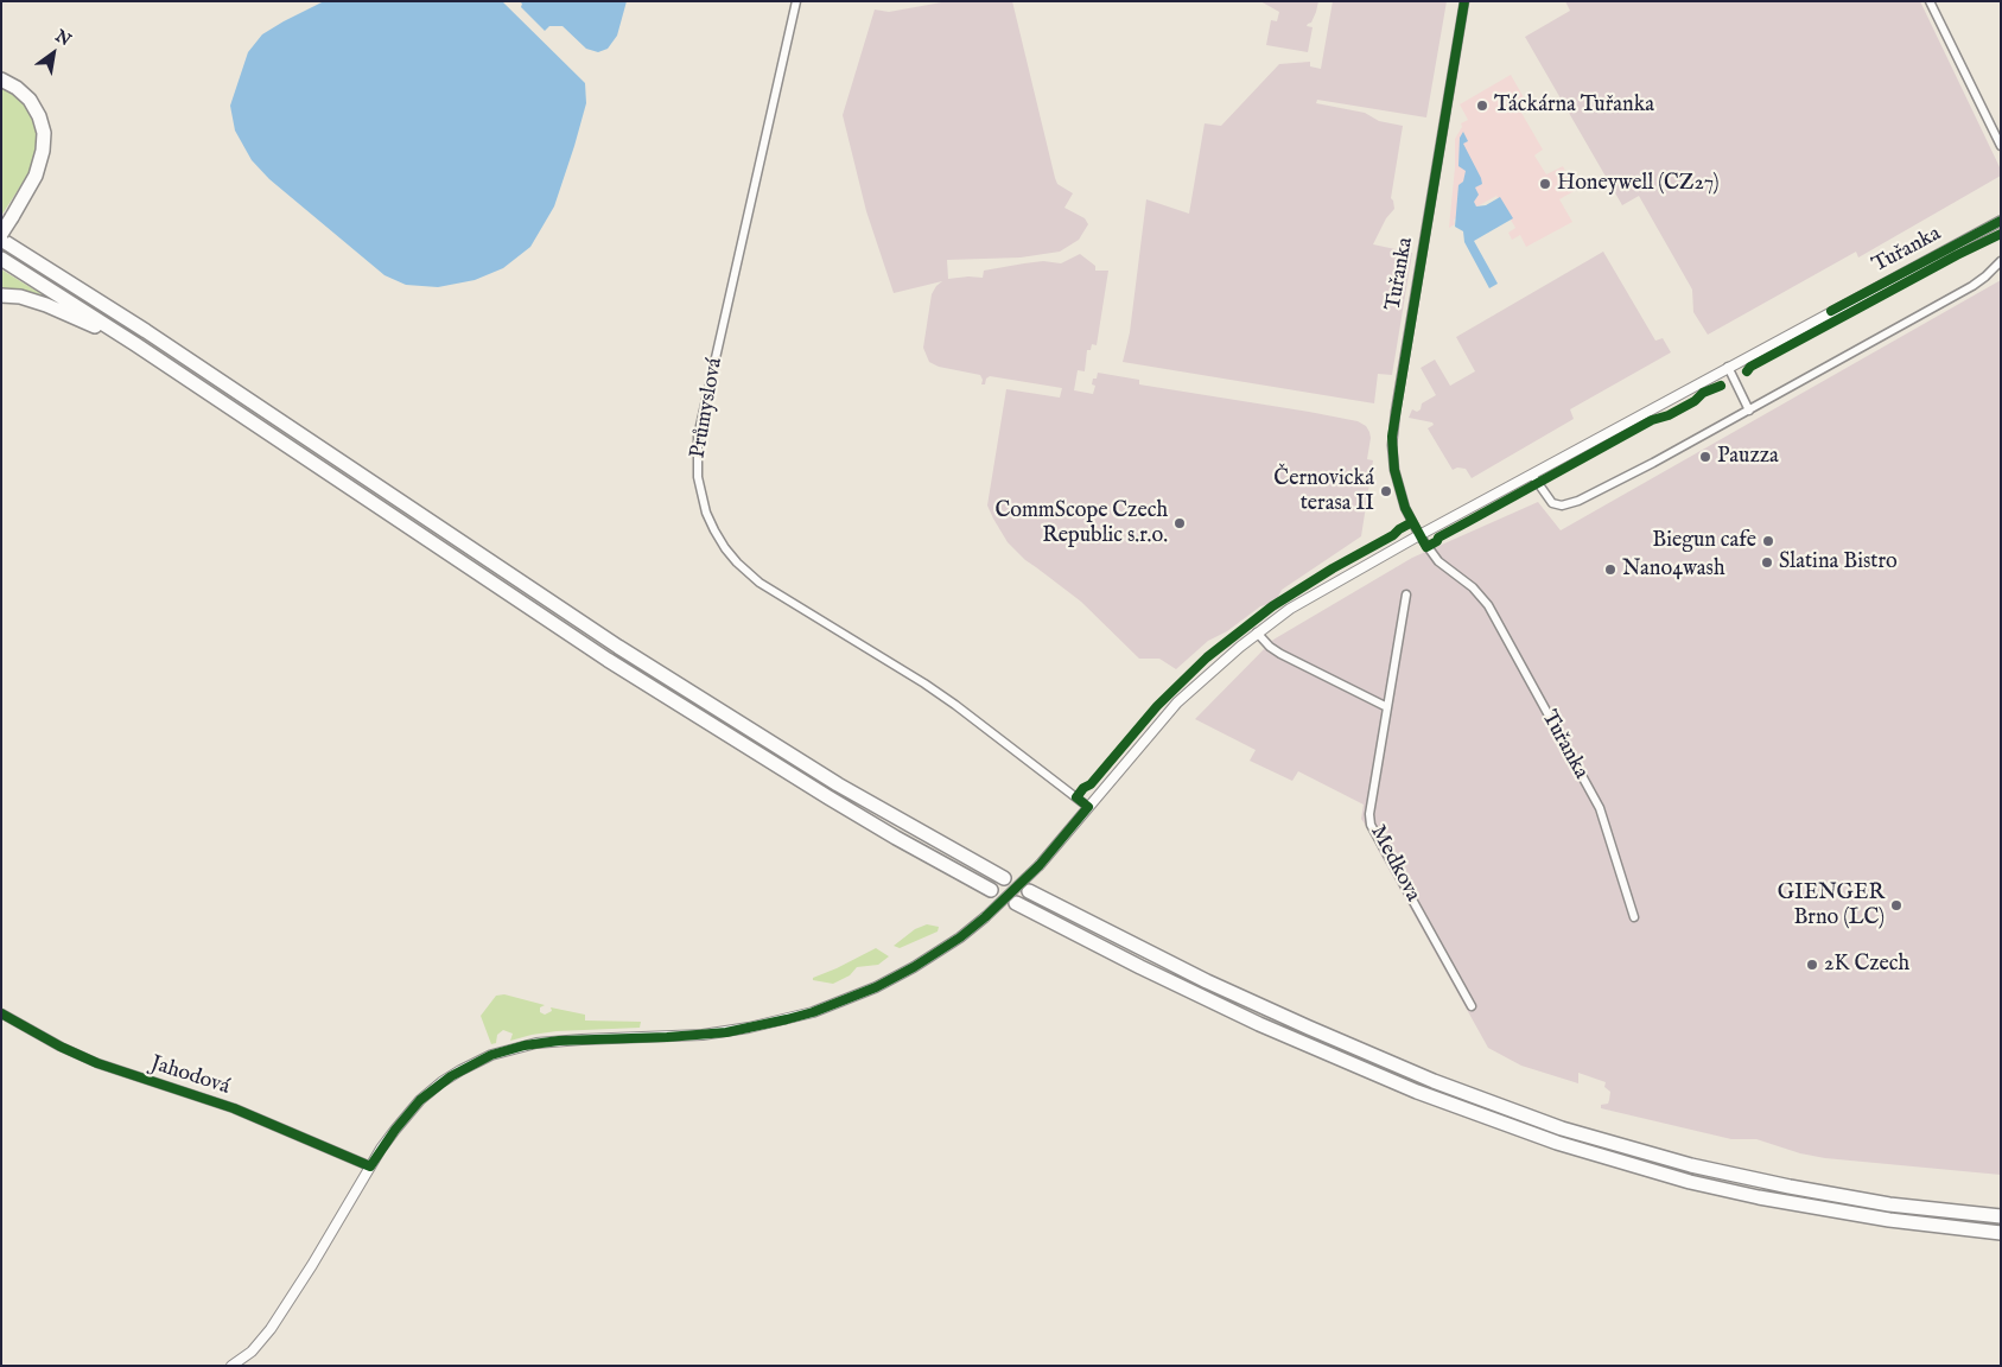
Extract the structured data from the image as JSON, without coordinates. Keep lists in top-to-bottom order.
{
  "streets": {
    "street": [
      "Tuřanka",
      "Průmyslová",
      "Medkova",
      "Jahodová"
    ]
  },
  "places": [
    "Táckárna Tuřanka",
    "Honeywell (CZ27)",
    "Pauzza",
    "Černovická terasa II",
    "CommScope Czech Republic s.r.o.",
    "Biegun cafe",
    "Slatina Bistro",
    "Nano4wash",
    "GIENGER Brno (LC)",
    "2K Czech"
  ],
  "north": "top right"
}
